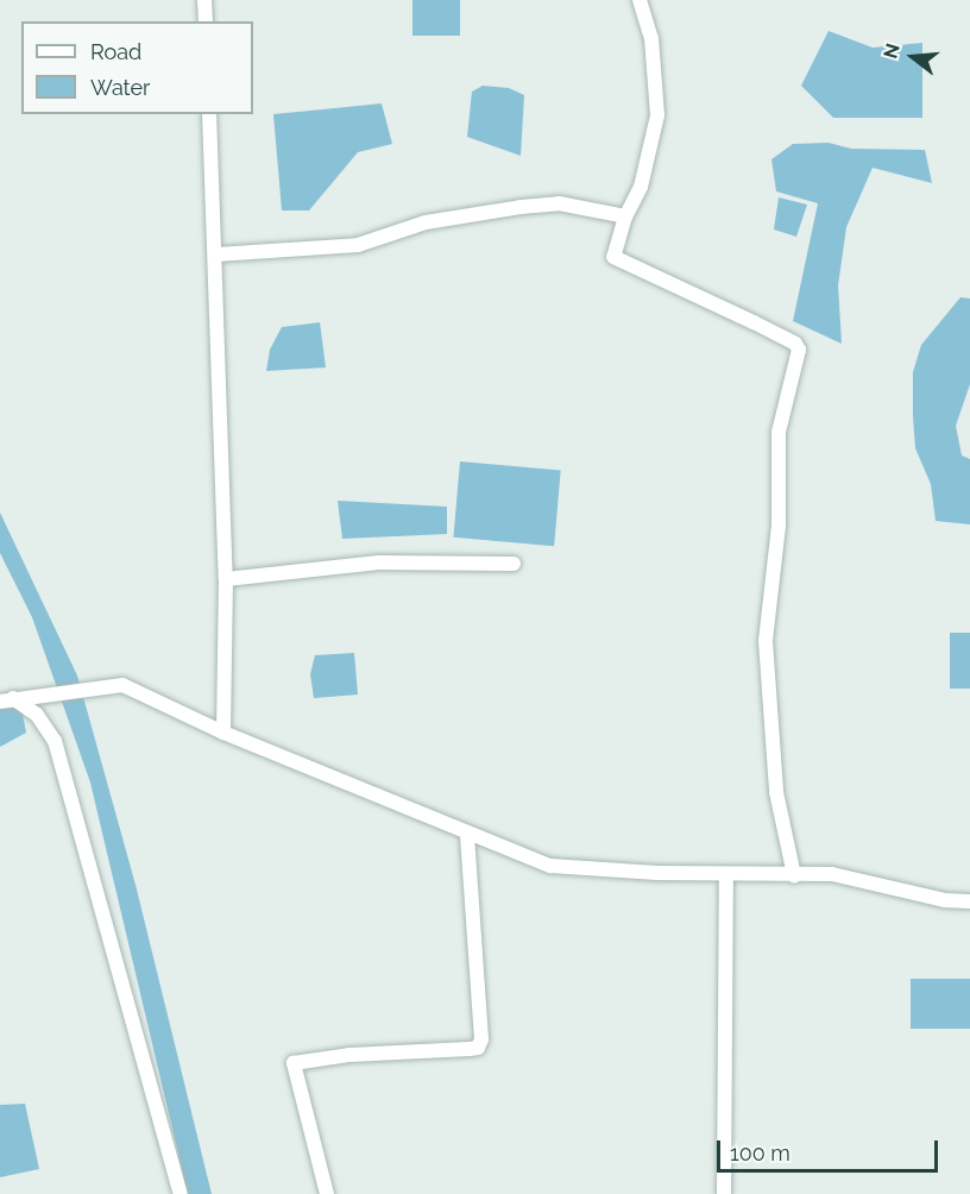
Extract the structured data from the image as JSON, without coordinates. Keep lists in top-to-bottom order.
{
  "legend": ["Road", "Water"],
  "scale_bar": "100 m",
  "north": "left"
}
